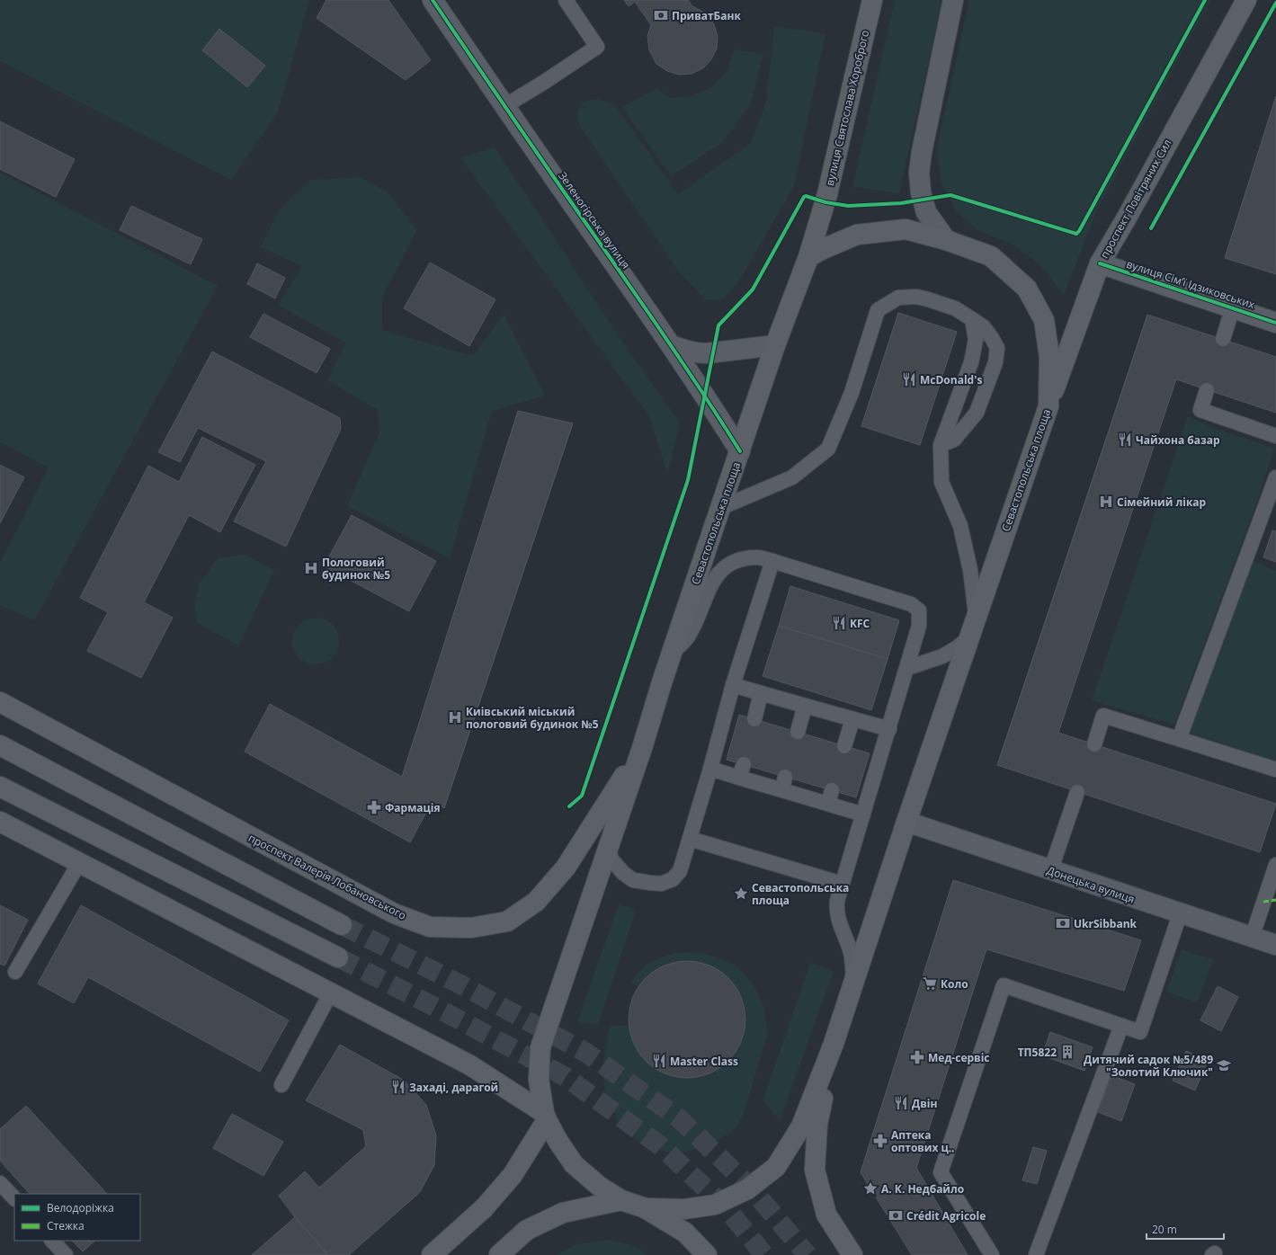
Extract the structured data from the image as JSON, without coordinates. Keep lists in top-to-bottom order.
{
  "streets": {
    "main road": [
      "вулиця Святослава Хороброго",
      "проспект Повітряних Сил",
      "Севастопольська площа",
      "проспект Валерія Лобановського"
    ],
    "street": ["Зеленогірська вулиця", "вулиця Сімʼї Ідзиковських", "Донецька вулиця"]
  },
  "crossings": [
    ["вулиця Святослава Хороброго", "Севастопольська площа"],
    ["проспект Повітряних Сил", "вулиця Сімʼї Ідзиковських"],
    ["проспект Повітряних Сил", "Севастопольська площа"],
    ["Зеленогірська вулиця", "Севастопольська площа"],
    ["Севастопольська площа", "проспект Валерія Лобановського"],
    ["Севастопольська площа", "Донецька вулиця"]
  ],
  "places": {
    "bank": ["ПриватБанк", "UkrSibbank", "Crédit Agricole"],
    "restaurant": [
      "McDonald's",
      "Чайхона базар",
      "KFC",
      "Master Class",
      "Захаді, дарагой",
      "Двін"
    ],
    "hospital": ["Сімейний лікар", "Пологовий будинок №5", "Киівський міський пологовий будинок №5"],
    "pharmacy": ["Фармація", "Мед-сервіс", "Аптека оптових ц‥"],
    "place": ["Севастопольська площа", "А. К. Недбайло"],
    "supermarket": ["Коло"],
    "building": ["ТП5822"],
    "school or university": ["Дитячий садок №5/489 \"Золотий Ключик\""]
  },
  "legend": ["Велодоріжка", "Стежка"],
  "scale_bar": "20 m"
}
